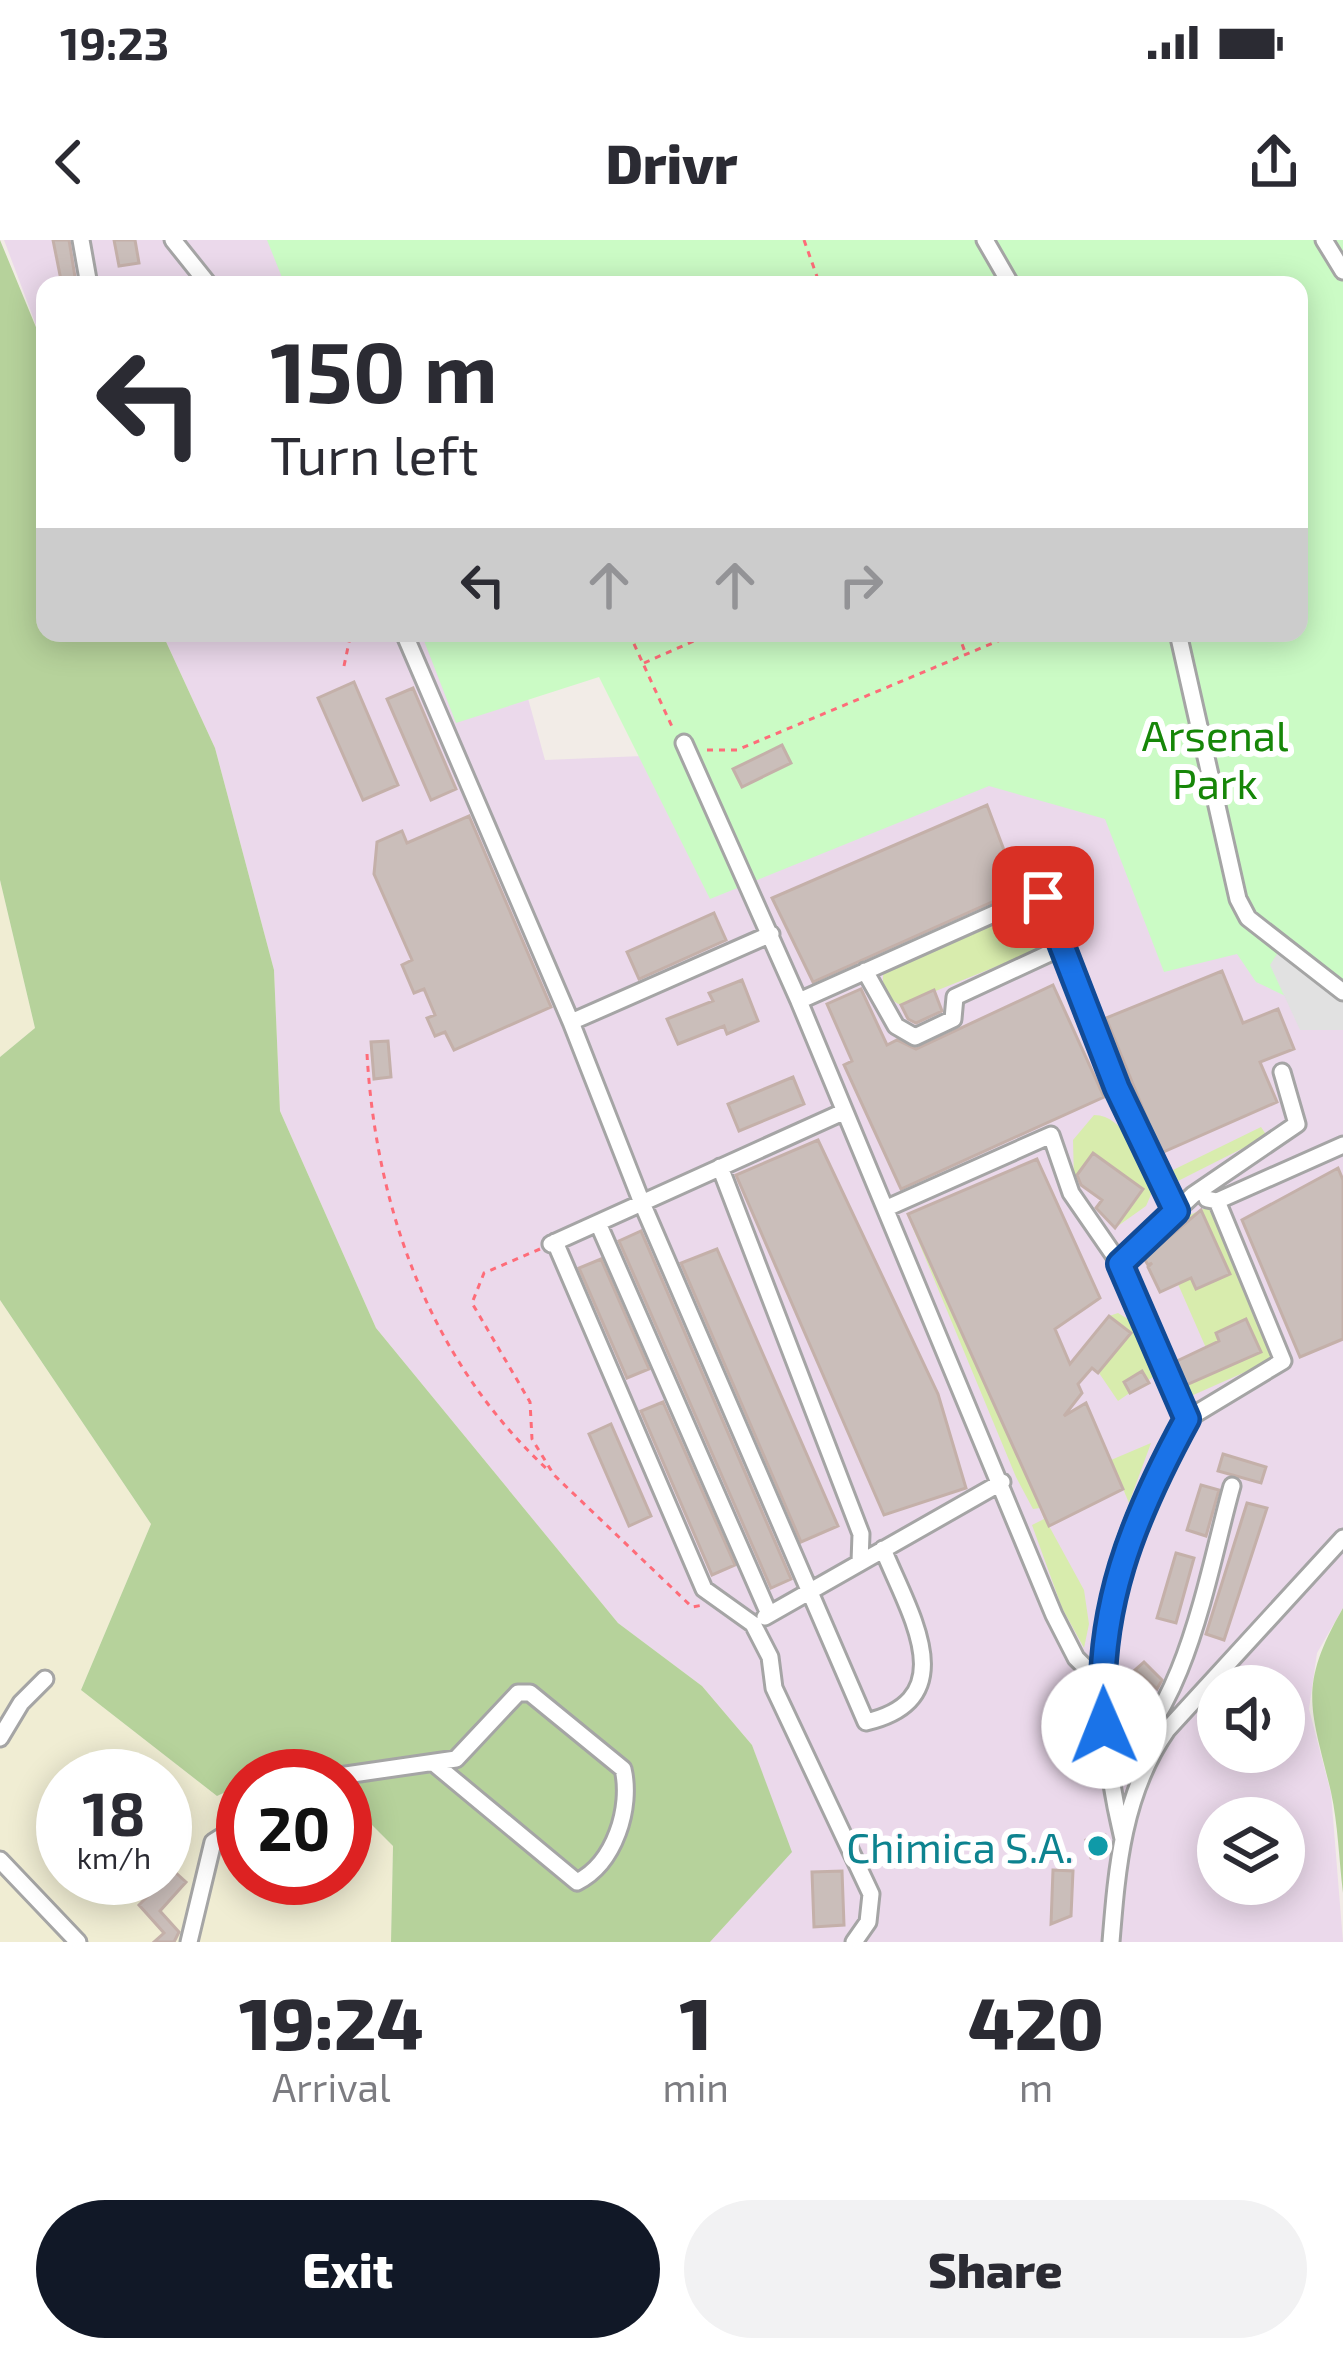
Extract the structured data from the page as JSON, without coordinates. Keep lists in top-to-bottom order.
{
  "parks": ["Arsenal Park"],
  "places": ["Chimica S.A."],
  "page": {
    "status": "19:23",
    "header": "Drivr",
    "turn": ["150 m", "Turn left"],
    "speed": "18 km/h",
    "limit": "20",
    "eta": [
      "19:24",
      "Arrival",
      "1",
      "min",
      "420",
      "m"
    ],
    "buttons": ["Exit", "Share"]
  }
}
